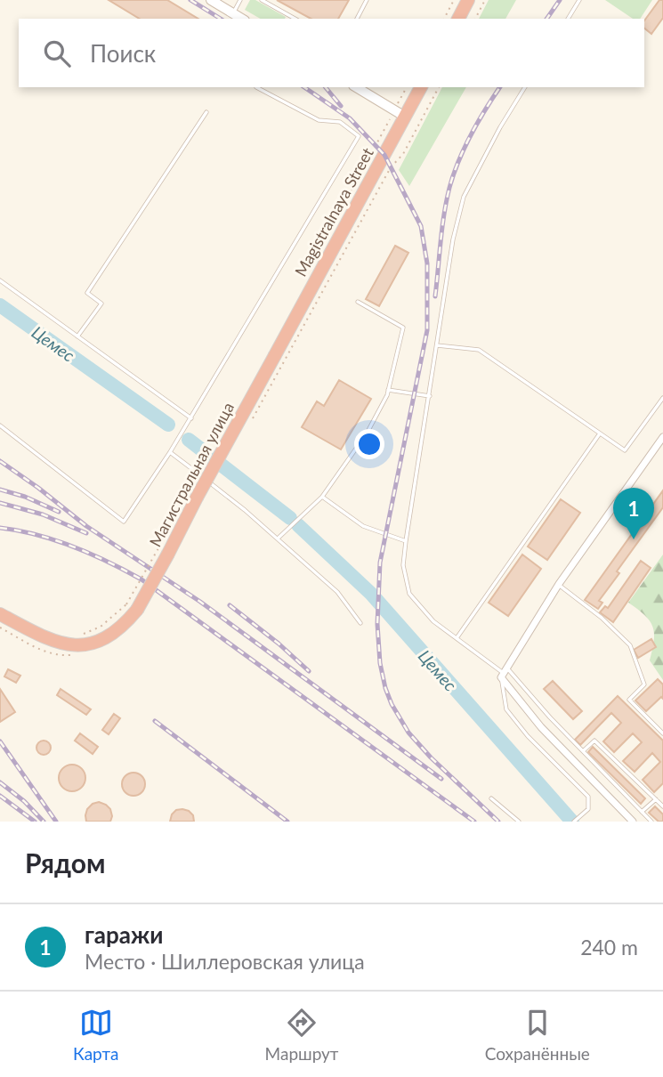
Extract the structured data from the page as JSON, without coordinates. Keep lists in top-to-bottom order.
{
  "streets": {
    "highway": ["Magistralnaya Street", "Магистральная улица"]
  },
  "crossings": [
    ["Magistralnaya Street", "Магистральная улица"]
  ],
  "water": ["Цемес"],
  "page": {
    "search": "Поиск",
    "pins": "1",
    "heading": "Рядом",
    "list": [
      {
        "mark": "1",
        "name": "гаражи",
        "note": "Место · Шиллеровская улица",
        "value": "240 m"
      }
    ],
    "nav": ["Карта", "Маршрут", "Сохранённые"]
  }
}
